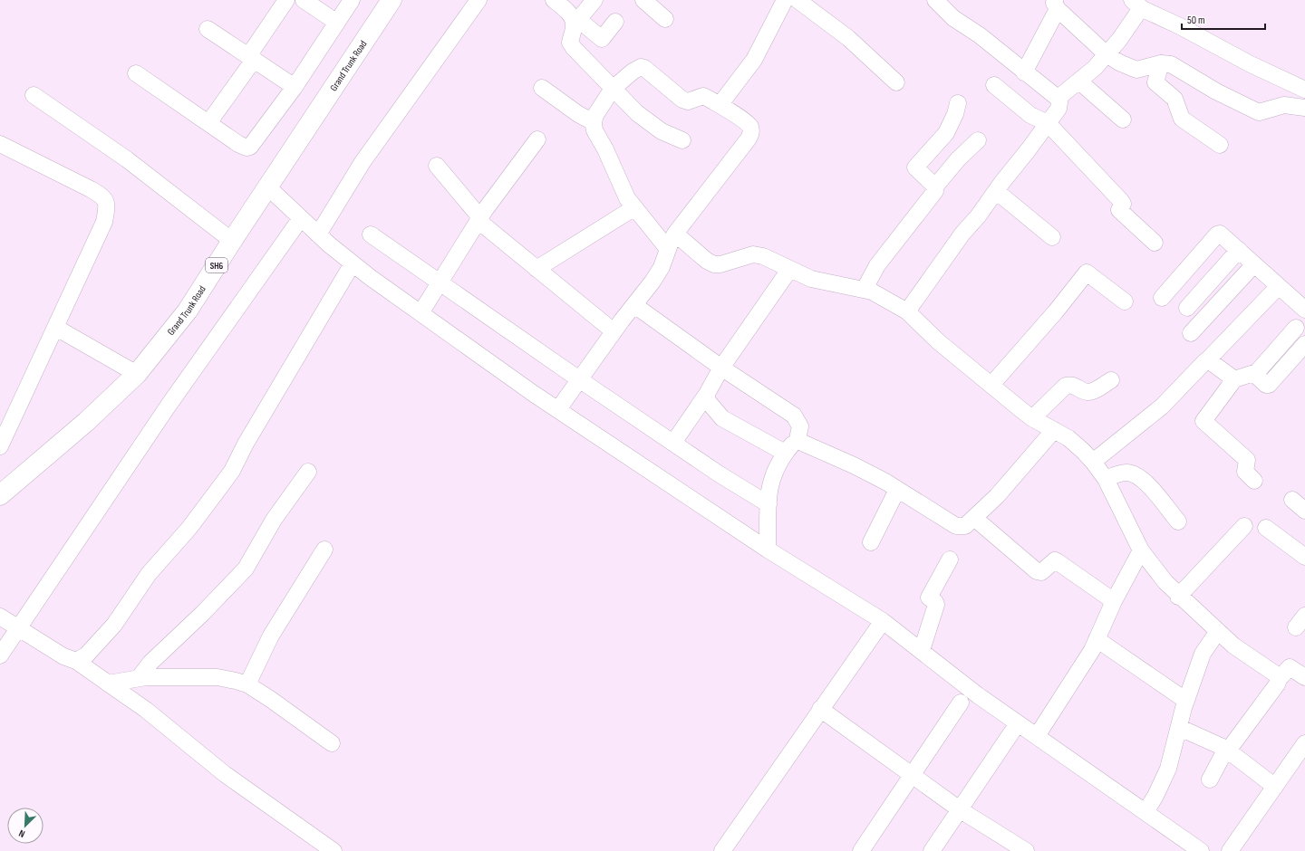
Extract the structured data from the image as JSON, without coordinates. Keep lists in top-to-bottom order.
{
  "streets": {
    "main road": ["Grand Trunk Road", "SH6"]
  },
  "scale_bar": "50 m",
  "north": "bottom left"
}
